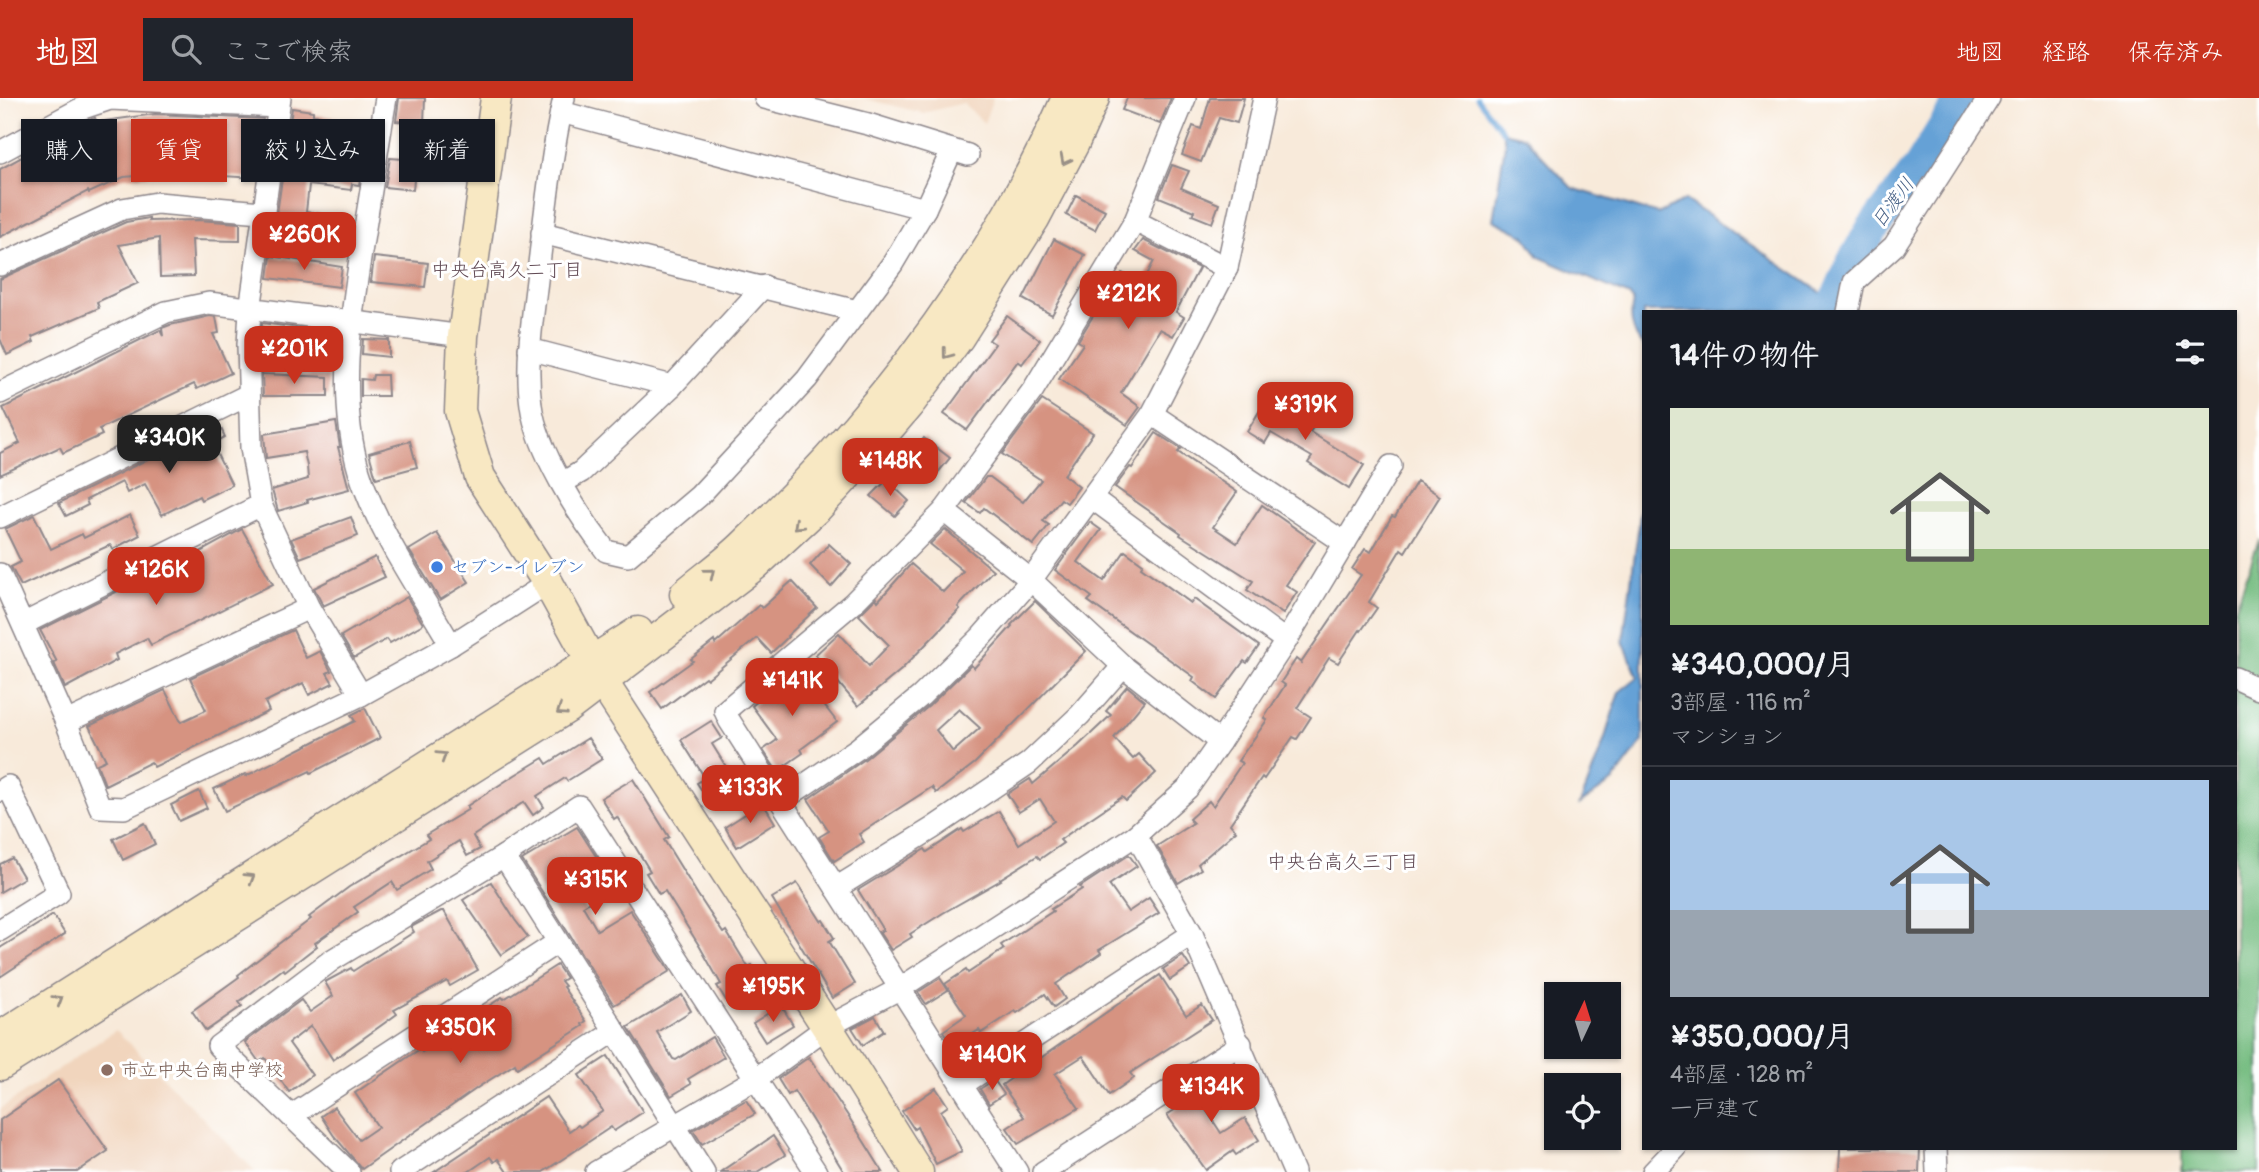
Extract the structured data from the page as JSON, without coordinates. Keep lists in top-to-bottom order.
{
  "districts": ["中央台高久二丁目", "中央台高久三丁目"],
  "water": ["日渡川"],
  "places": ["セブン-イレブン", "市立中央台南中学校"],
  "north": "top",
  "page": {
    "header": "地図",
    "search": "ここで検索",
    "nav": ["地図", "経路", "保存済み"],
    "chip": [
      "購入",
      "賃貸",
      "絞り込み",
      "新着"
    ],
    "price": [
      "¥260K",
      "¥212K",
      "¥201K",
      "¥319K",
      "¥340K",
      "¥148K",
      "¥126K",
      "¥141K",
      "¥133K",
      "¥315K",
      "¥195K",
      "¥350K",
      "¥140K",
      "¥134K"
    ],
    "heading": "14件の物件",
    "list": [
      {
        "name": "¥340,000/月",
        "note": "3部屋 · 116 m² · マンション"
      },
      {
        "name": "¥350,000/月",
        "note": "4部屋 · 128 m² · 一戸建て"
      }
    ]
  }
}
